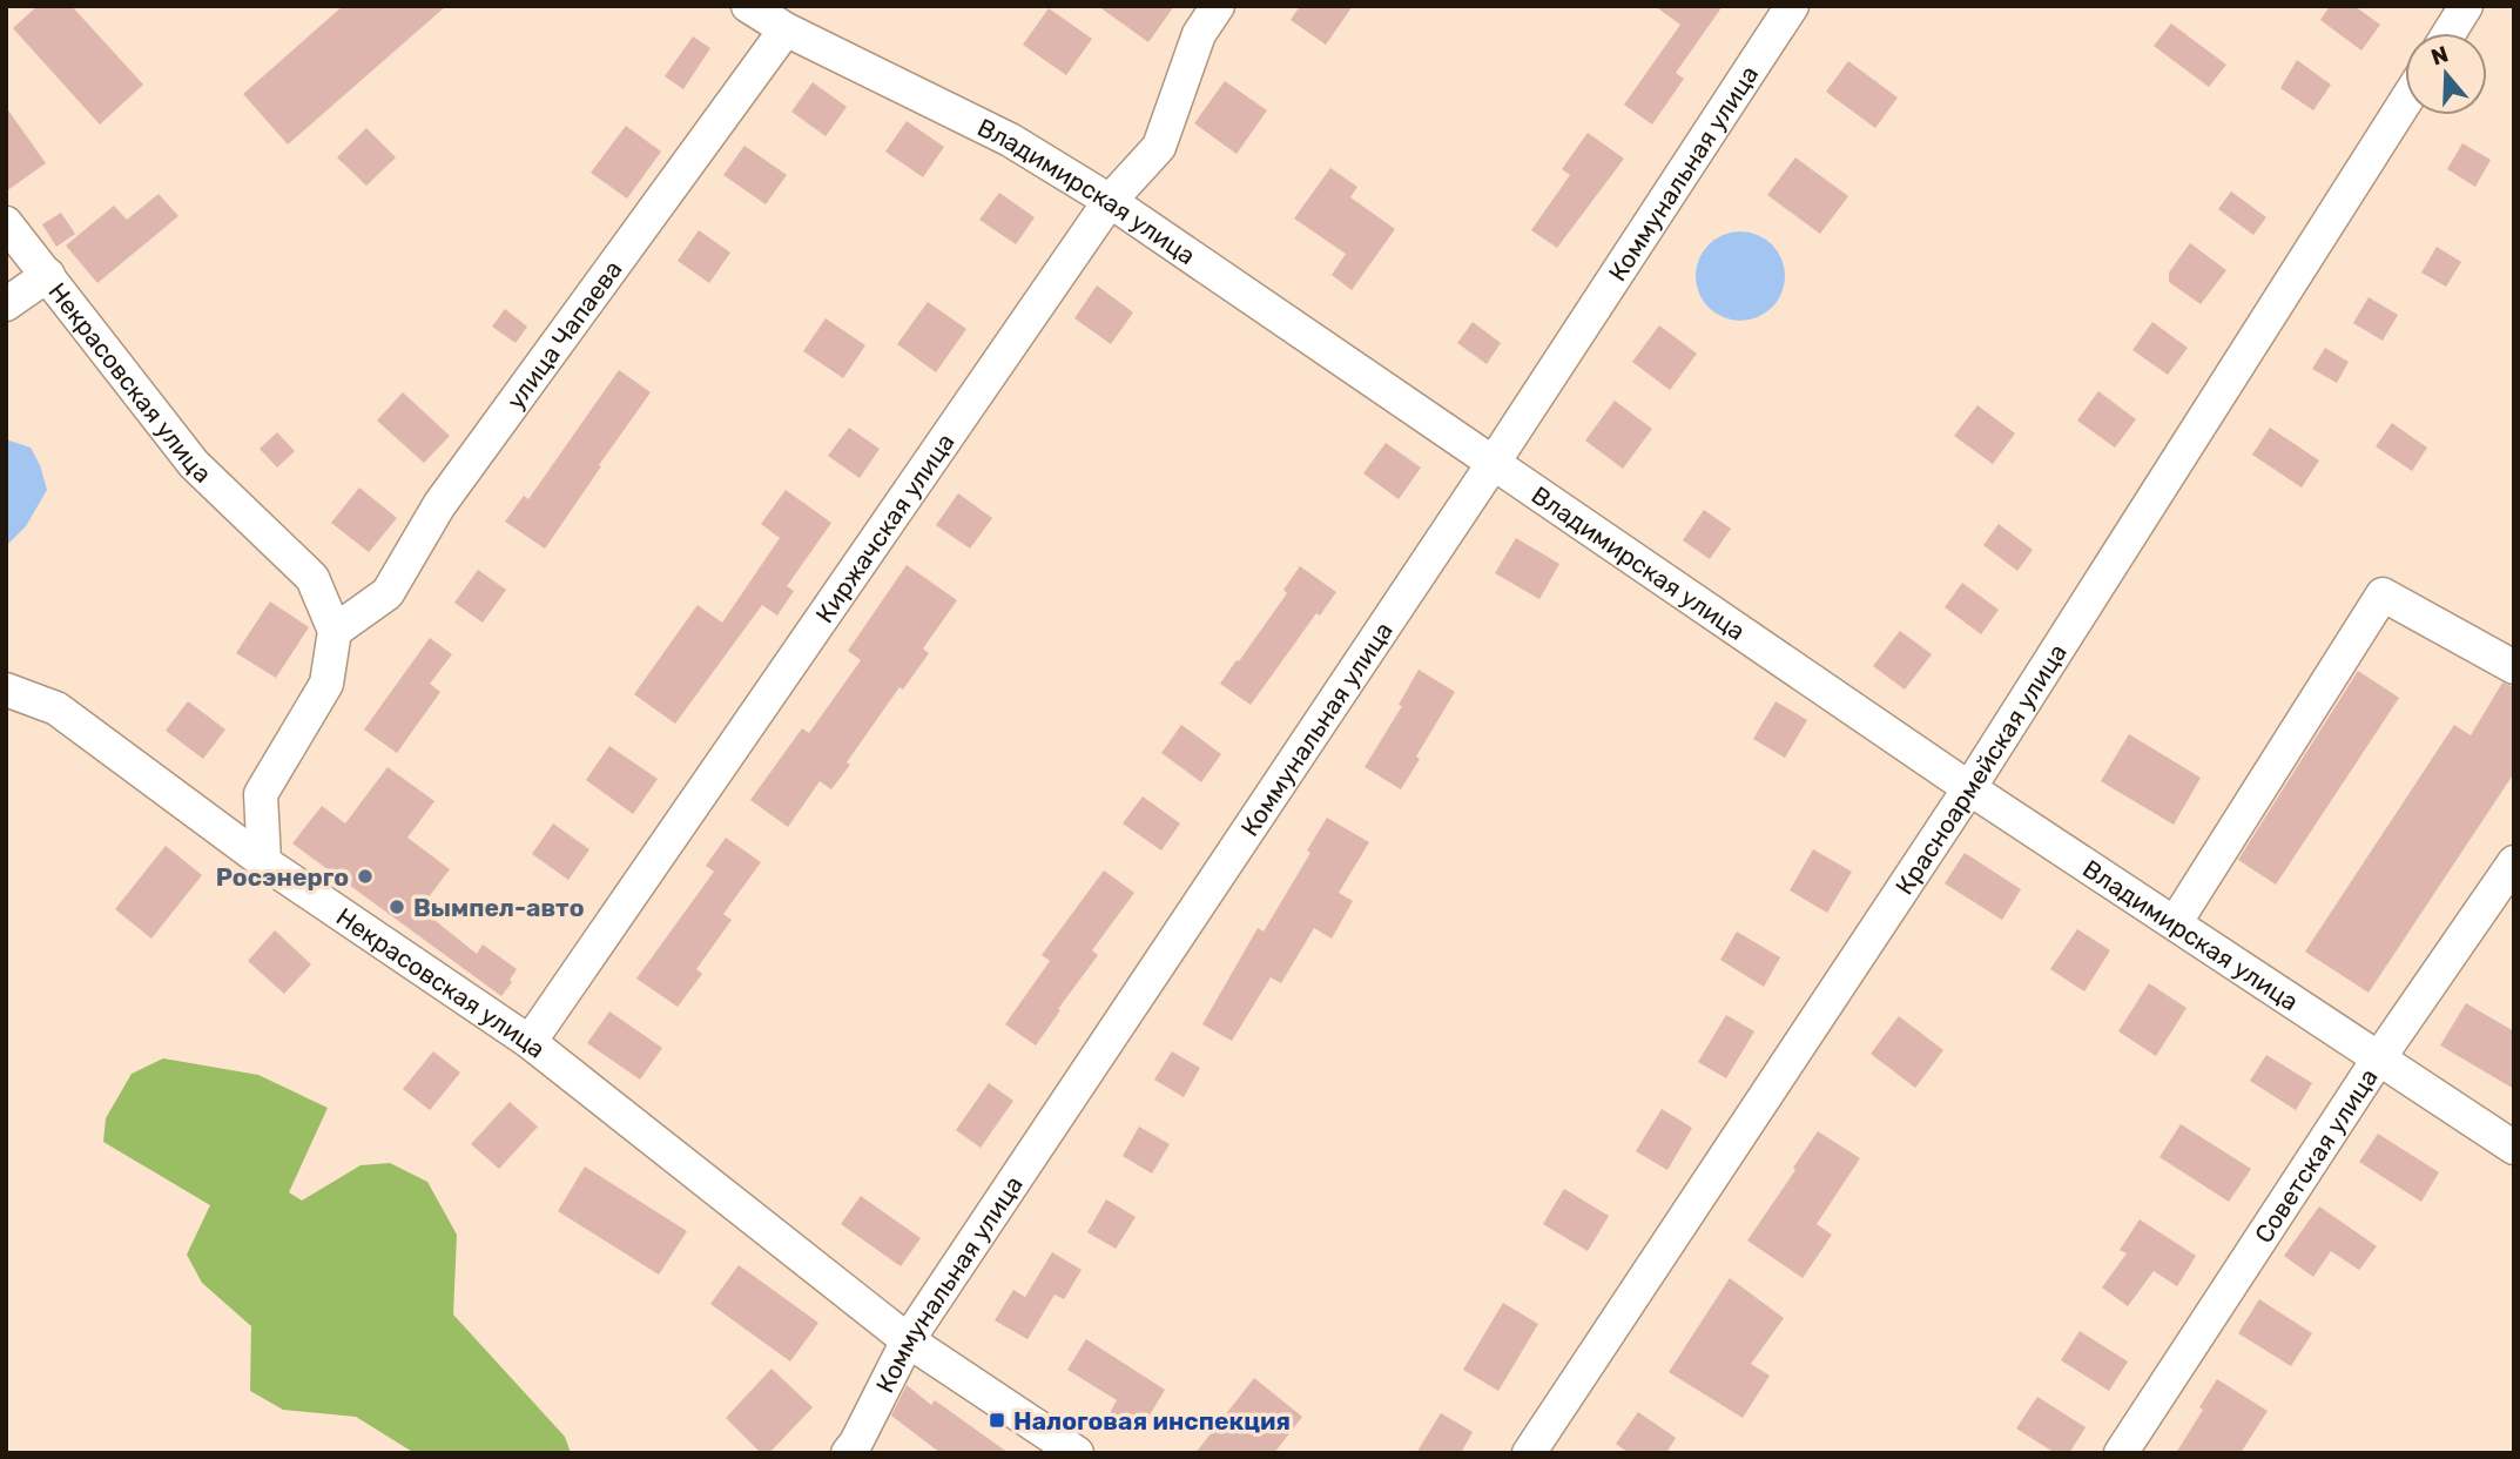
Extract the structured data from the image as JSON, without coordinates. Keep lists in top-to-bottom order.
{
  "streets": {
    "street": [
      "Коммунальная улица",
      "Владимирская улица",
      "улица Чапаева",
      "Некрасовская улица",
      "Киржачская улица",
      "Красноармейская улица",
      "Советская улица"
    ]
  },
  "crossings": [
    ["Коммунальная улица", "Владимирская улица"],
    ["Коммунальная улица", "Некрасовская улица"],
    ["Владимирская улица", "улица Чапаева"],
    ["Владимирская улица", "Киржачская улица"],
    ["Владимирская улица", "Красноармейская улица"],
    ["Владимирская улица", "Советская улица"],
    ["улица Чапаева", "Некрасовская улица"],
    ["Некрасовская улица", "Киржачская улица"]
  ],
  "places": {
    "other": ["Росэнерго", "Вымпел-авто"],
    "transit": ["Налоговая инспекция"]
  },
  "north": "top"
}
